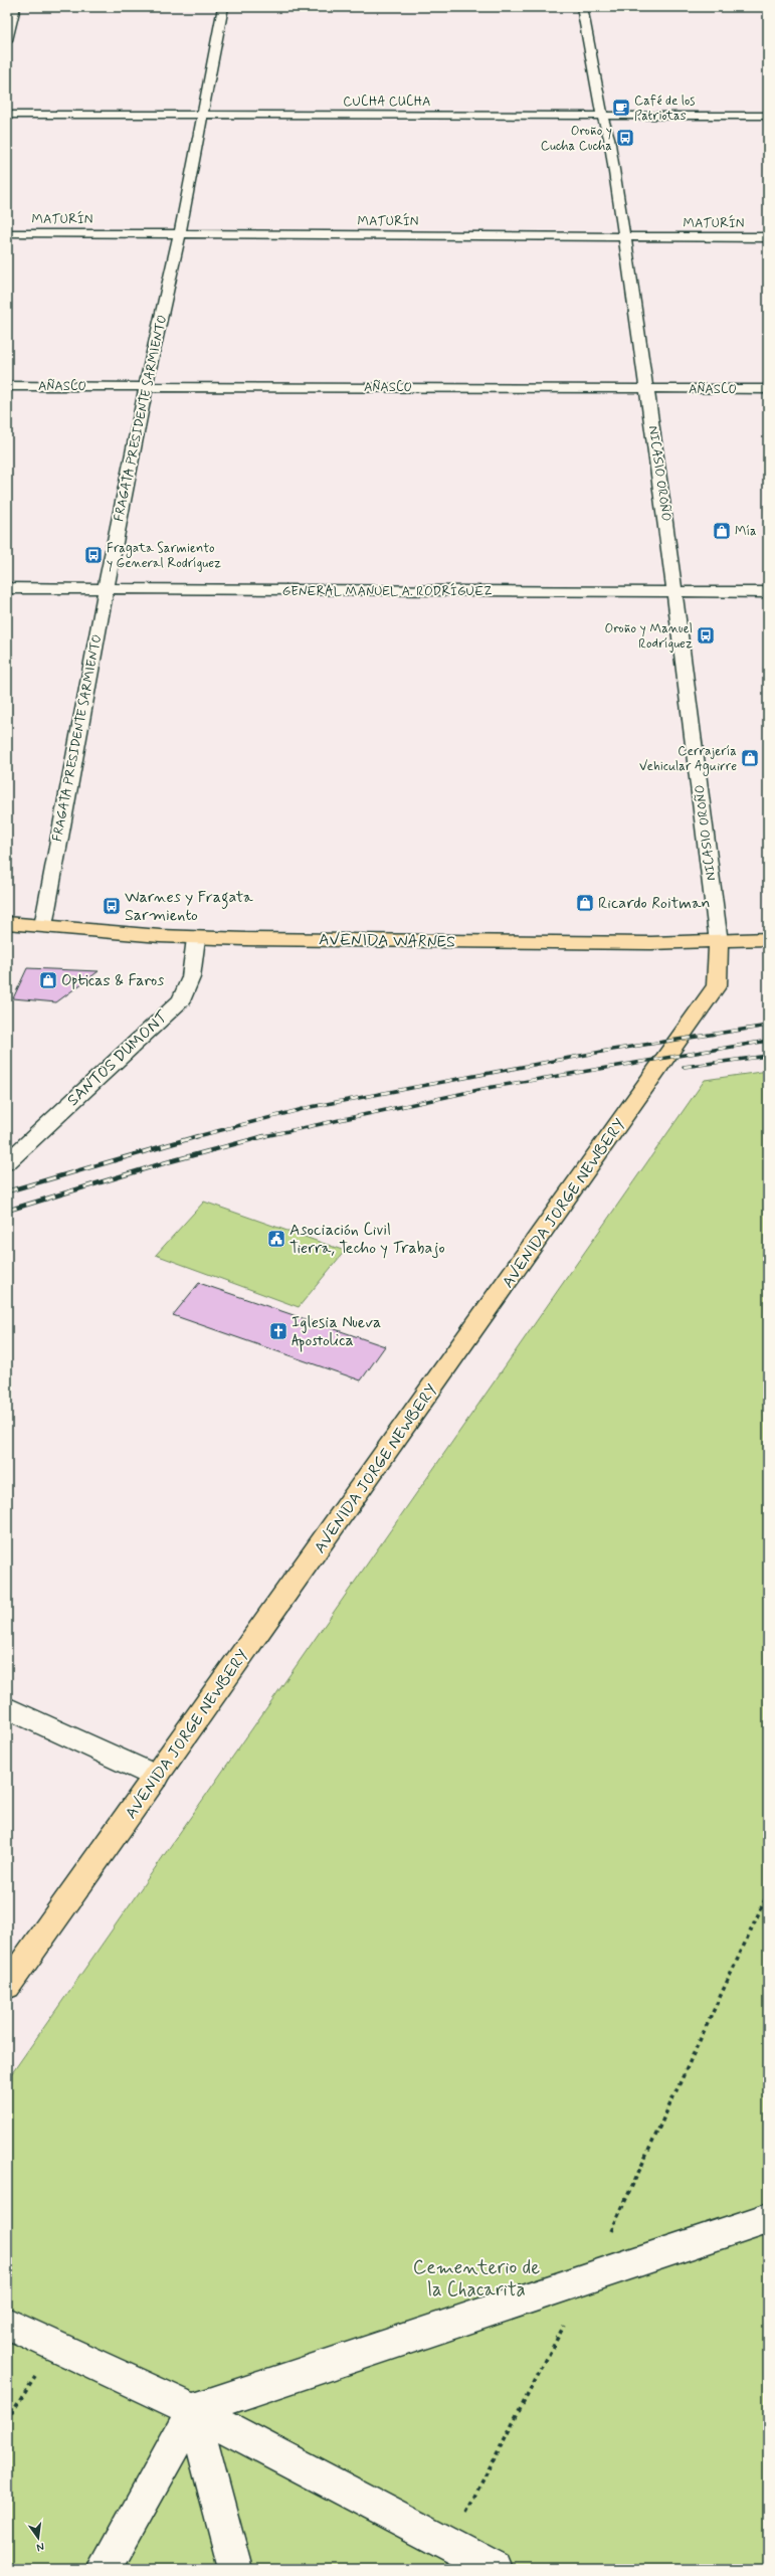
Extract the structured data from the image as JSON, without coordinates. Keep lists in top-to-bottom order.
{
  "streets": {
    "main road": ["AVENIDA WARNES", "AVENIDA JORGE NEWBERY"],
    "street": [
      "CUCHA CUCHA",
      "MATURÍN",
      "AÑASCO",
      "FRAGATA PRESIDENTE SARMIENTO",
      "NICASIO OROÑO",
      "GENERAL MANUEL A. RODRÍGUEZ",
      "SANTOS DUMONT"
    ]
  },
  "crossings": [
    ["CUCHA CUCHA", "FRAGATA PRESIDENTE SARMIENTO"],
    ["CUCHA CUCHA", "NICASIO OROÑO"],
    ["MATURÍN", "FRAGATA PRESIDENTE SARMIENTO"],
    ["MATURÍN", "NICASIO OROÑO"],
    ["AÑASCO", "FRAGATA PRESIDENTE SARMIENTO"],
    ["AÑASCO", "NICASIO OROÑO"],
    ["FRAGATA PRESIDENTE SARMIENTO", "GENERAL MANUEL A. RODRÍGUEZ"],
    ["FRAGATA PRESIDENTE SARMIENTO", "AVENIDA WARNES"],
    ["NICASIO OROÑO", "GENERAL MANUEL A. RODRÍGUEZ"],
    ["NICASIO OROÑO", "AVENIDA WARNES"],
    ["NICASIO OROÑO", "AVENIDA JORGE NEWBERY"],
    ["AVENIDA WARNES", "SANTOS DUMONT"],
    ["AVENIDA WARNES", "AVENIDA JORGE NEWBERY"]
  ],
  "parks": ["Cementerio de la Chacarita"],
  "places": {
    "cafe": ["Café de los Patriotas"],
    "bus stop": [
      "Oroño y Cucha Cucha",
      "Fragata Sarmiento y General Rodríguez",
      "Oroño y Manuel Rodríguez",
      "Warnes y Fragata Sarmiento"
    ],
    "shop": [
      "Mía",
      "Cerrajería Vehicular Aguirre",
      "Ricardo Roitman",
      "Opticas & Faros"
    ],
    "public building": ["Asociación Civil Tierra, Techo y Trabajo"],
    "church": ["Iglesia Nueva Apostolica"]
  },
  "north": "bottom"
}
